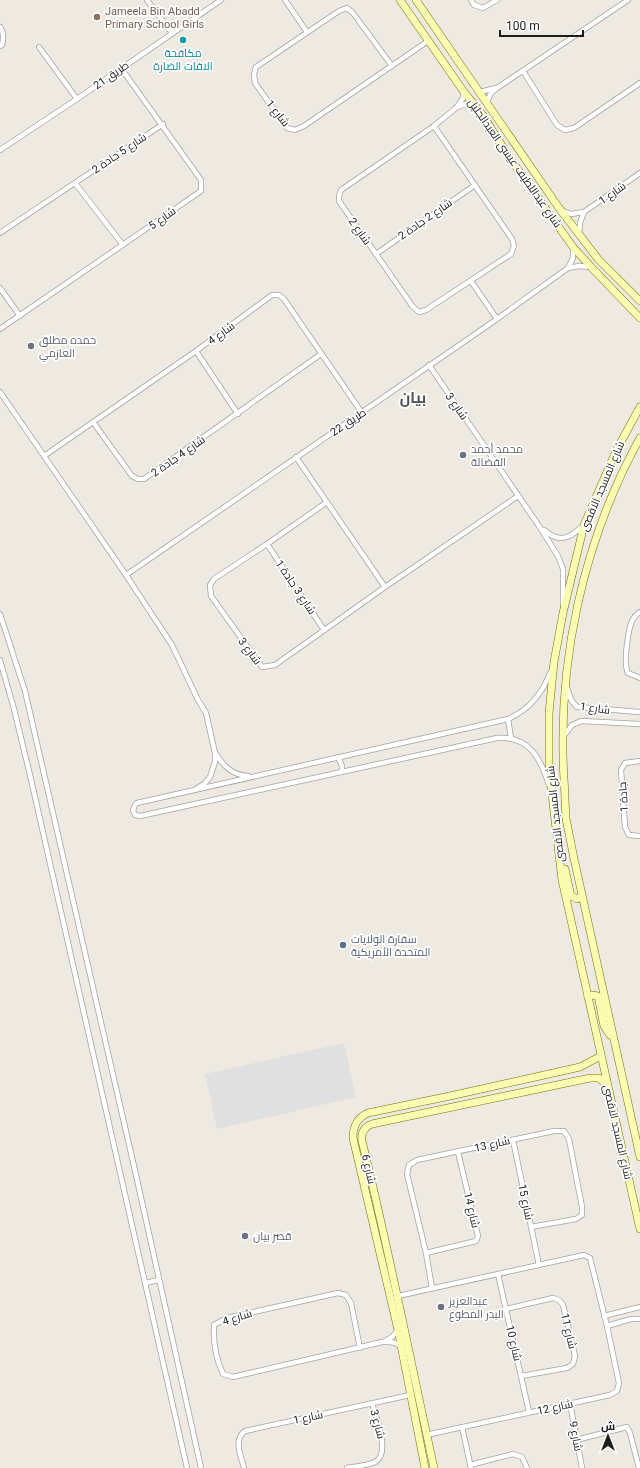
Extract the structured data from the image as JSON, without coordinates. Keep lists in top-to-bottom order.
{
  "streets": {
    "street": [
      "طريق 21",
      "شارع 1",
      "شارع 5 جادة 2",
      "شارع عبداللطيف عيسى العبدالجليل",
      "شارع 5",
      "شارع 2 جادة 2",
      "شارع 2",
      "شارع 4",
      "شارع 3",
      "طريق 22",
      "شارع 4 جادة 2",
      "شارع المسجد الاقصى",
      "شارع 3 جادة 1",
      "جادة 1",
      "شارع 13",
      "شارع 6",
      "شارع 15",
      "شارع 14",
      "شارع 11",
      "شارع 10",
      "شارع 12",
      "شارع 9"
    ]
  },
  "crossings": [
    ["طريق 21", "شارع 5"],
    ["شارع 1", "شارع عبداللطيف عيسى العبدالجليل"],
    ["شارع 1", "شارع 3"],
    ["شارع 1", "شارع المسجد الاقصى"],
    ["شارع 1", "شارع 6"],
    ["شارع 5 جادة 2", "شارع 5"],
    ["شارع عبداللطيف عيسى العبدالجليل", "شارع 2"],
    ["شارع 2 جادة 2", "شارع 2"],
    ["شارع 4", "طريق 22"],
    ["شارع 4", "شارع 4 جادة 2"],
    ["شارع 4", "شارع 6"],
    ["شارع 3", "طريق 22"],
    ["شارع 3", "شارع المسجد الاقصى"],
    ["شارع 3", "شارع 3 جادة 1"],
    ["شارع المسجد الاقصى", "شارع 6"],
    ["شارع 13", "شارع 15"],
    ["شارع 13", "شارع 14"],
    ["شارع 13", "شارع 12"],
    ["شارع 6", "شارع 12"],
    ["شارع 15", "شارع 12"],
    ["شارع 11", "شارع 10"],
    ["شارع 10", "شارع 12"],
    ["شارع 12", "شارع 9"]
  ],
  "districts": ["بيان"],
  "places": [
    "Jameela Bin Abadd Primary School Girls",
    "مكافحة الافات الضارة",
    "حمده مطلق العازمي",
    "محمد أحمد الفضالة",
    "سفارة الولايات المتحدة الأمريكية",
    "قصر بيان",
    "عبدالعزيز البدر المطوع"
  ],
  "scale_bar": "100 m",
  "north": "top"
}
